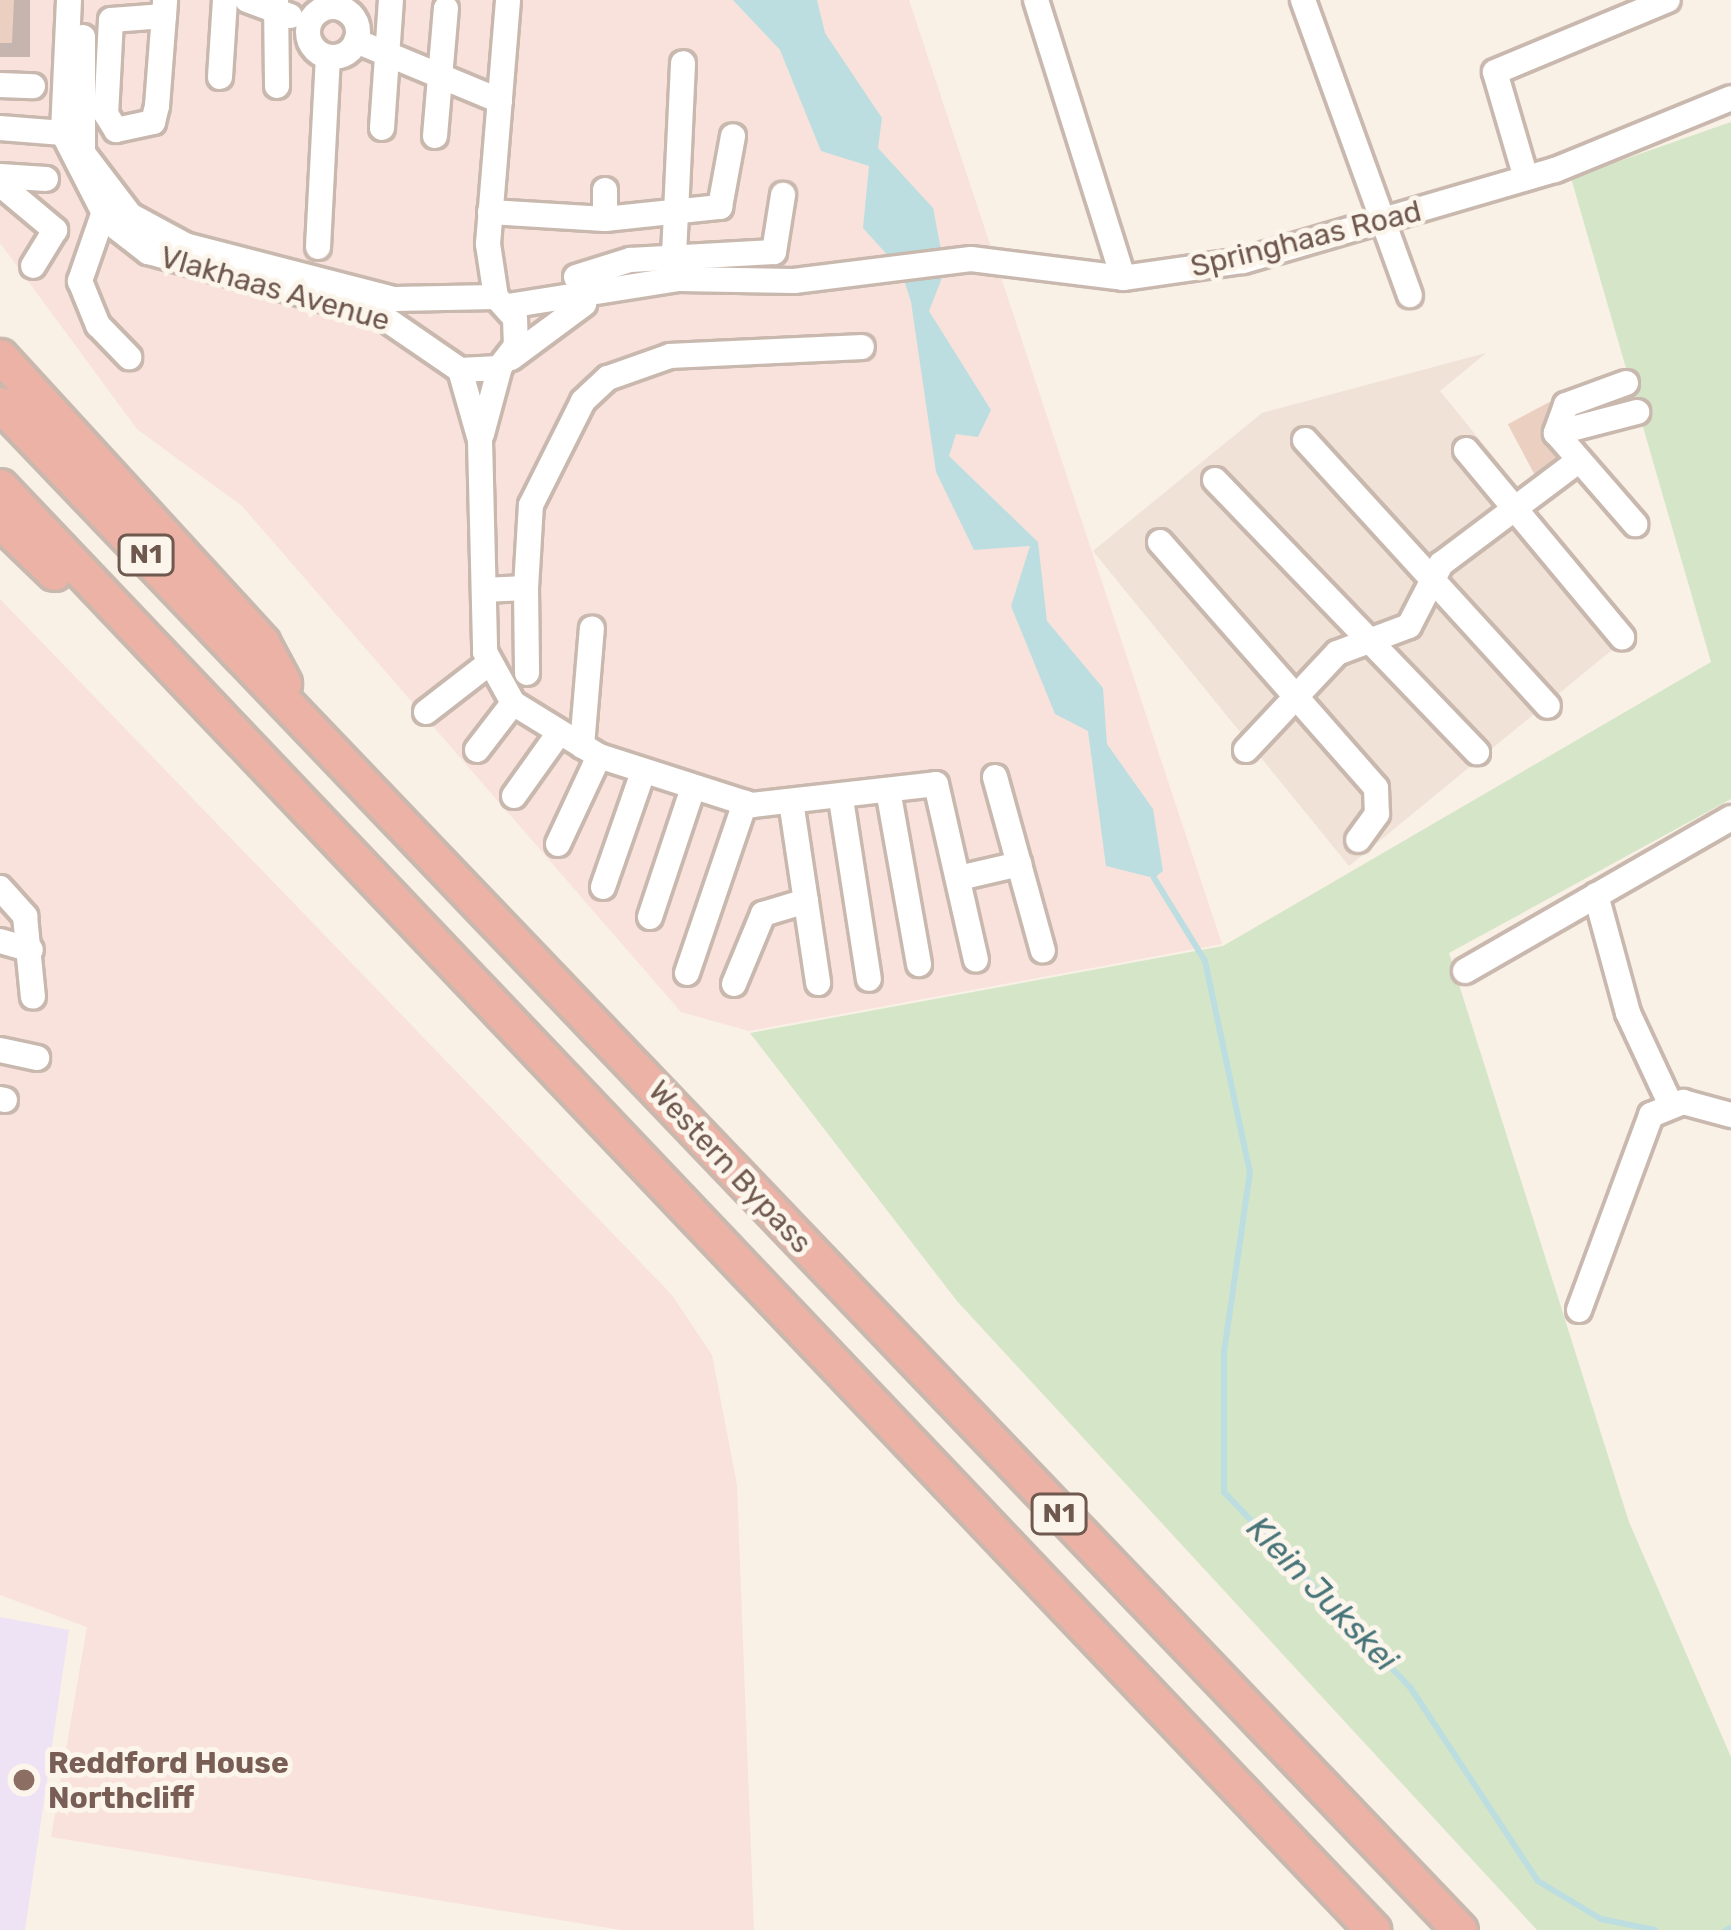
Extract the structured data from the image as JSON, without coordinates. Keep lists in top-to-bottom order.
{
  "streets": {
    "highway": ["N1", "Western Bypass"],
    "street": ["Springhaas Road", "Vlakhaas Avenue"]
  },
  "crossings": [
    ["Springhaas Road", "Vlakhaas Avenue"]
  ],
  "water": ["Klein Jukskei"],
  "places": ["Reddford House Northcliff"]
}
